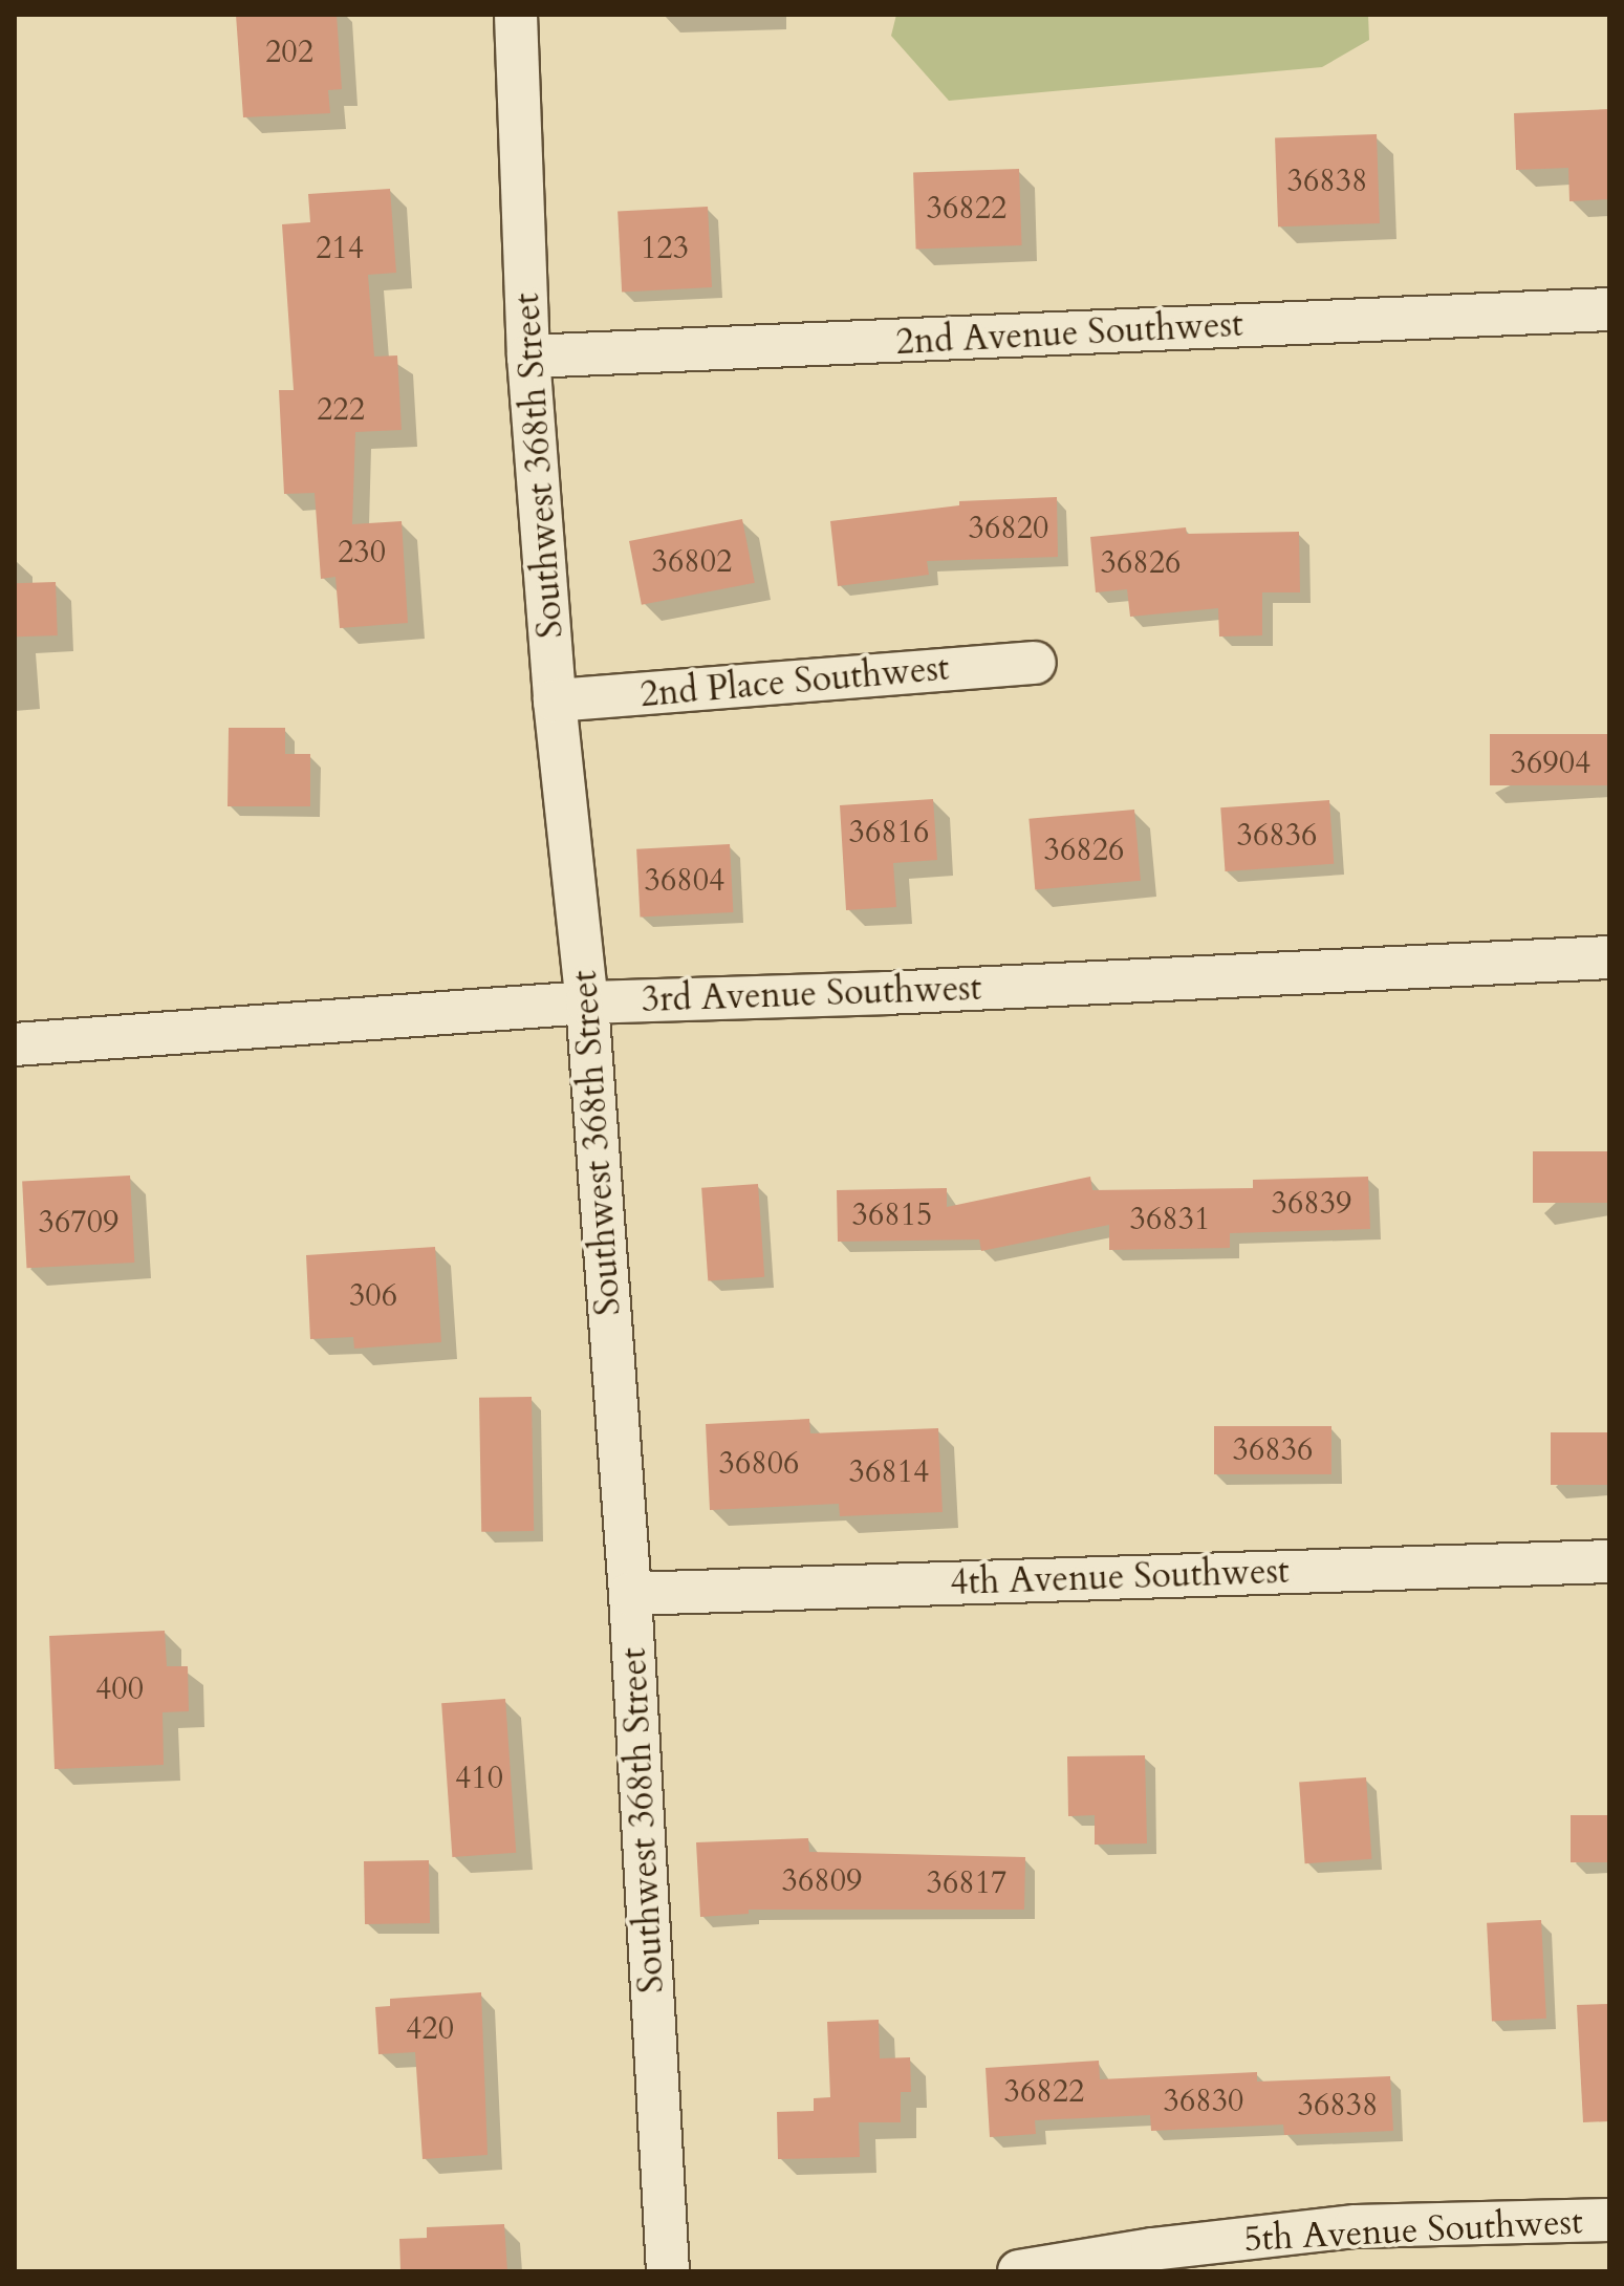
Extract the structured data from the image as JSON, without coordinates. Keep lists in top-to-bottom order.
{
  "streets": {
    "street": [
      "2nd Avenue Southwest",
      "Southwest 368th Street",
      "2nd Place Southwest",
      "3rd Avenue Southwest",
      "4th Avenue Southwest",
      "5th Avenue Southwest"
    ]
  },
  "crossings": [
    ["2nd Avenue Southwest", "Southwest 368th Street"],
    ["Southwest 368th Street", "2nd Place Southwest"],
    ["Southwest 368th Street", "3rd Avenue Southwest"],
    ["Southwest 368th Street", "4th Avenue Southwest"]
  ],
  "house_numbers": [
    "202",
    "36838",
    "36822",
    "214",
    "123",
    "222",
    "36820",
    "230",
    "36802",
    "36826",
    "36904",
    "36816",
    "36836",
    "36826",
    "36804",
    "36839",
    "36815",
    "36831",
    "36709",
    "306",
    "36836",
    "36806",
    "36814",
    "400",
    "410",
    "36809",
    "36817",
    "420",
    "36822",
    "36830",
    "36838"
  ]
}
